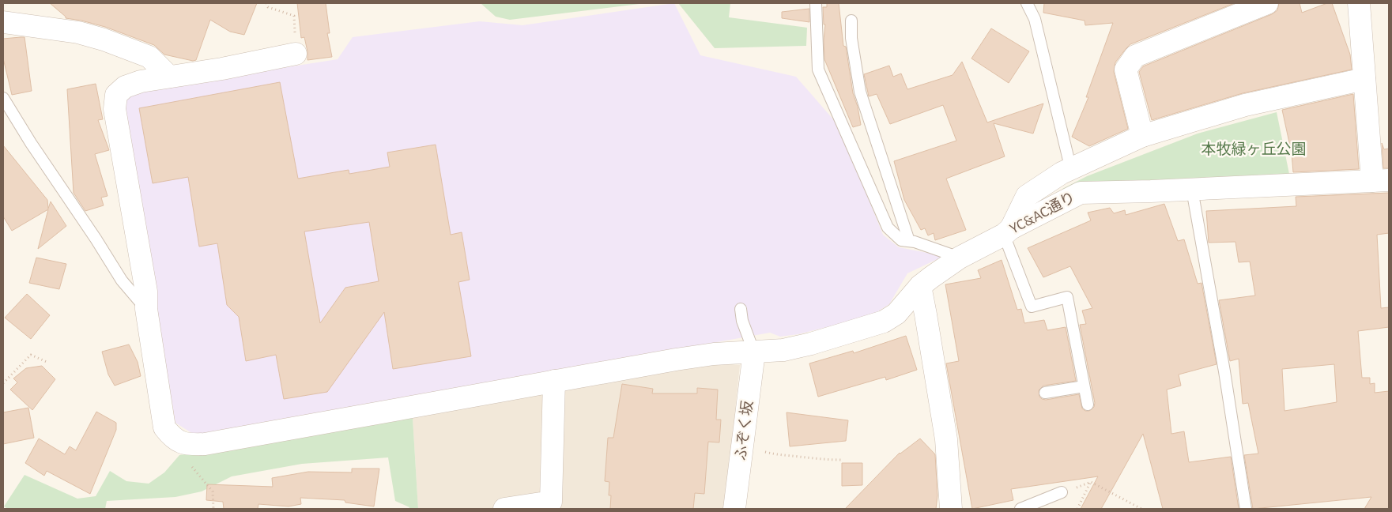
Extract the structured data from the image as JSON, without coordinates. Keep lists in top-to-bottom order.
{
  "streets": {
    "street": ["YC&AC通り", "ふぞく坂"]
  },
  "crossings": [
    ["YC&AC通り", "ふぞく坂"]
  ],
  "parks": ["本牧緑ヶ丘公園"]
}
